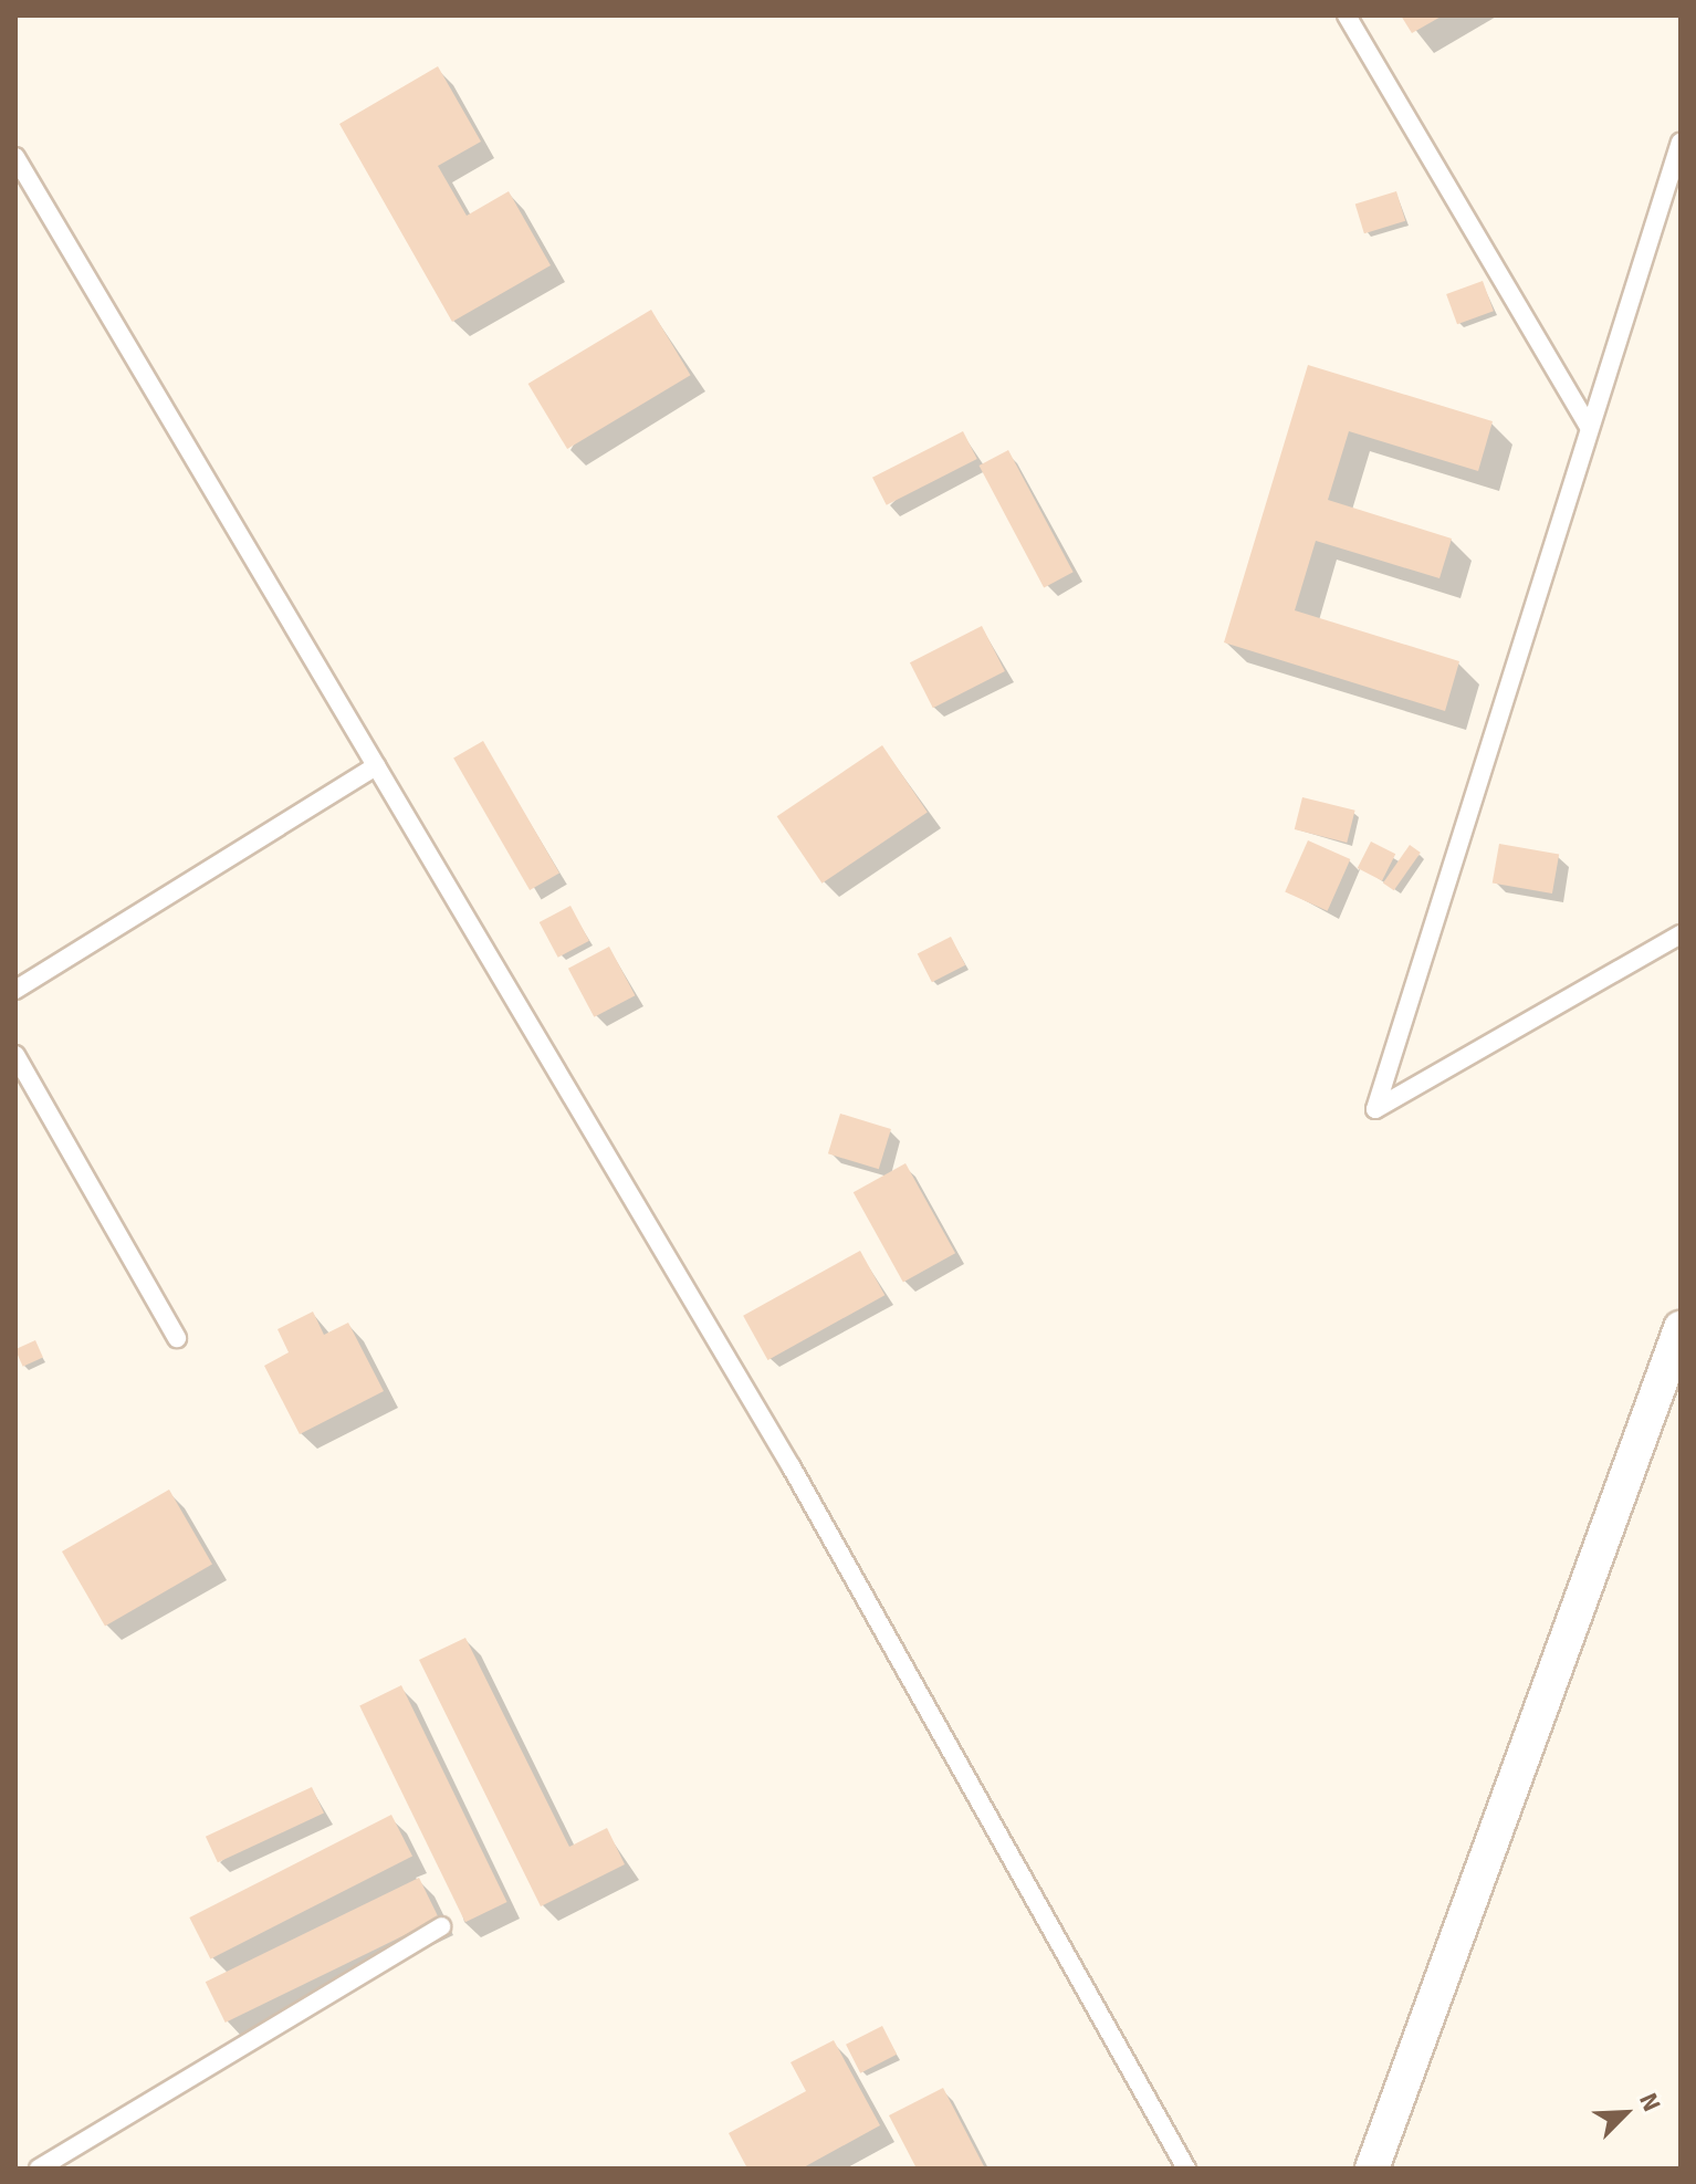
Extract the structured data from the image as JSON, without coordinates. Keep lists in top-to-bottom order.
{
  "north": "top right"
}
